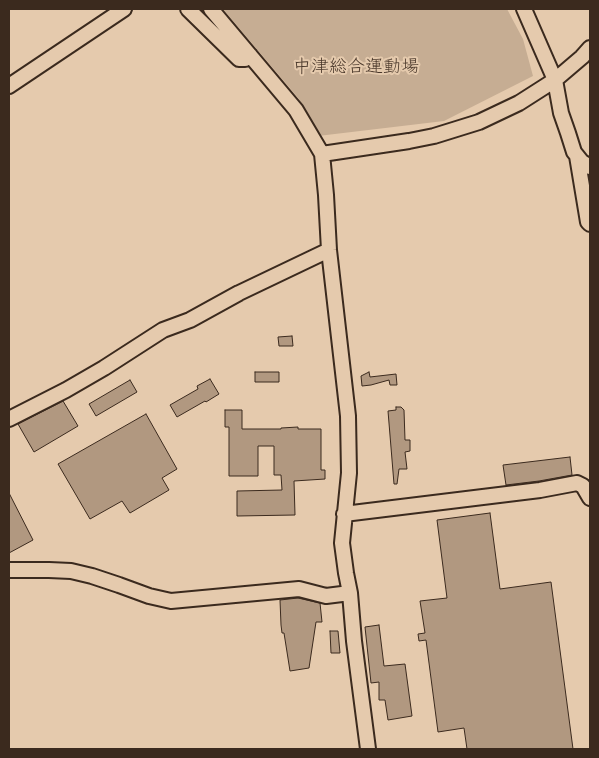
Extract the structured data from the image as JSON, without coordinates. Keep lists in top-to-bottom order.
{
  "parks": ["中津総合運動場"]
}
